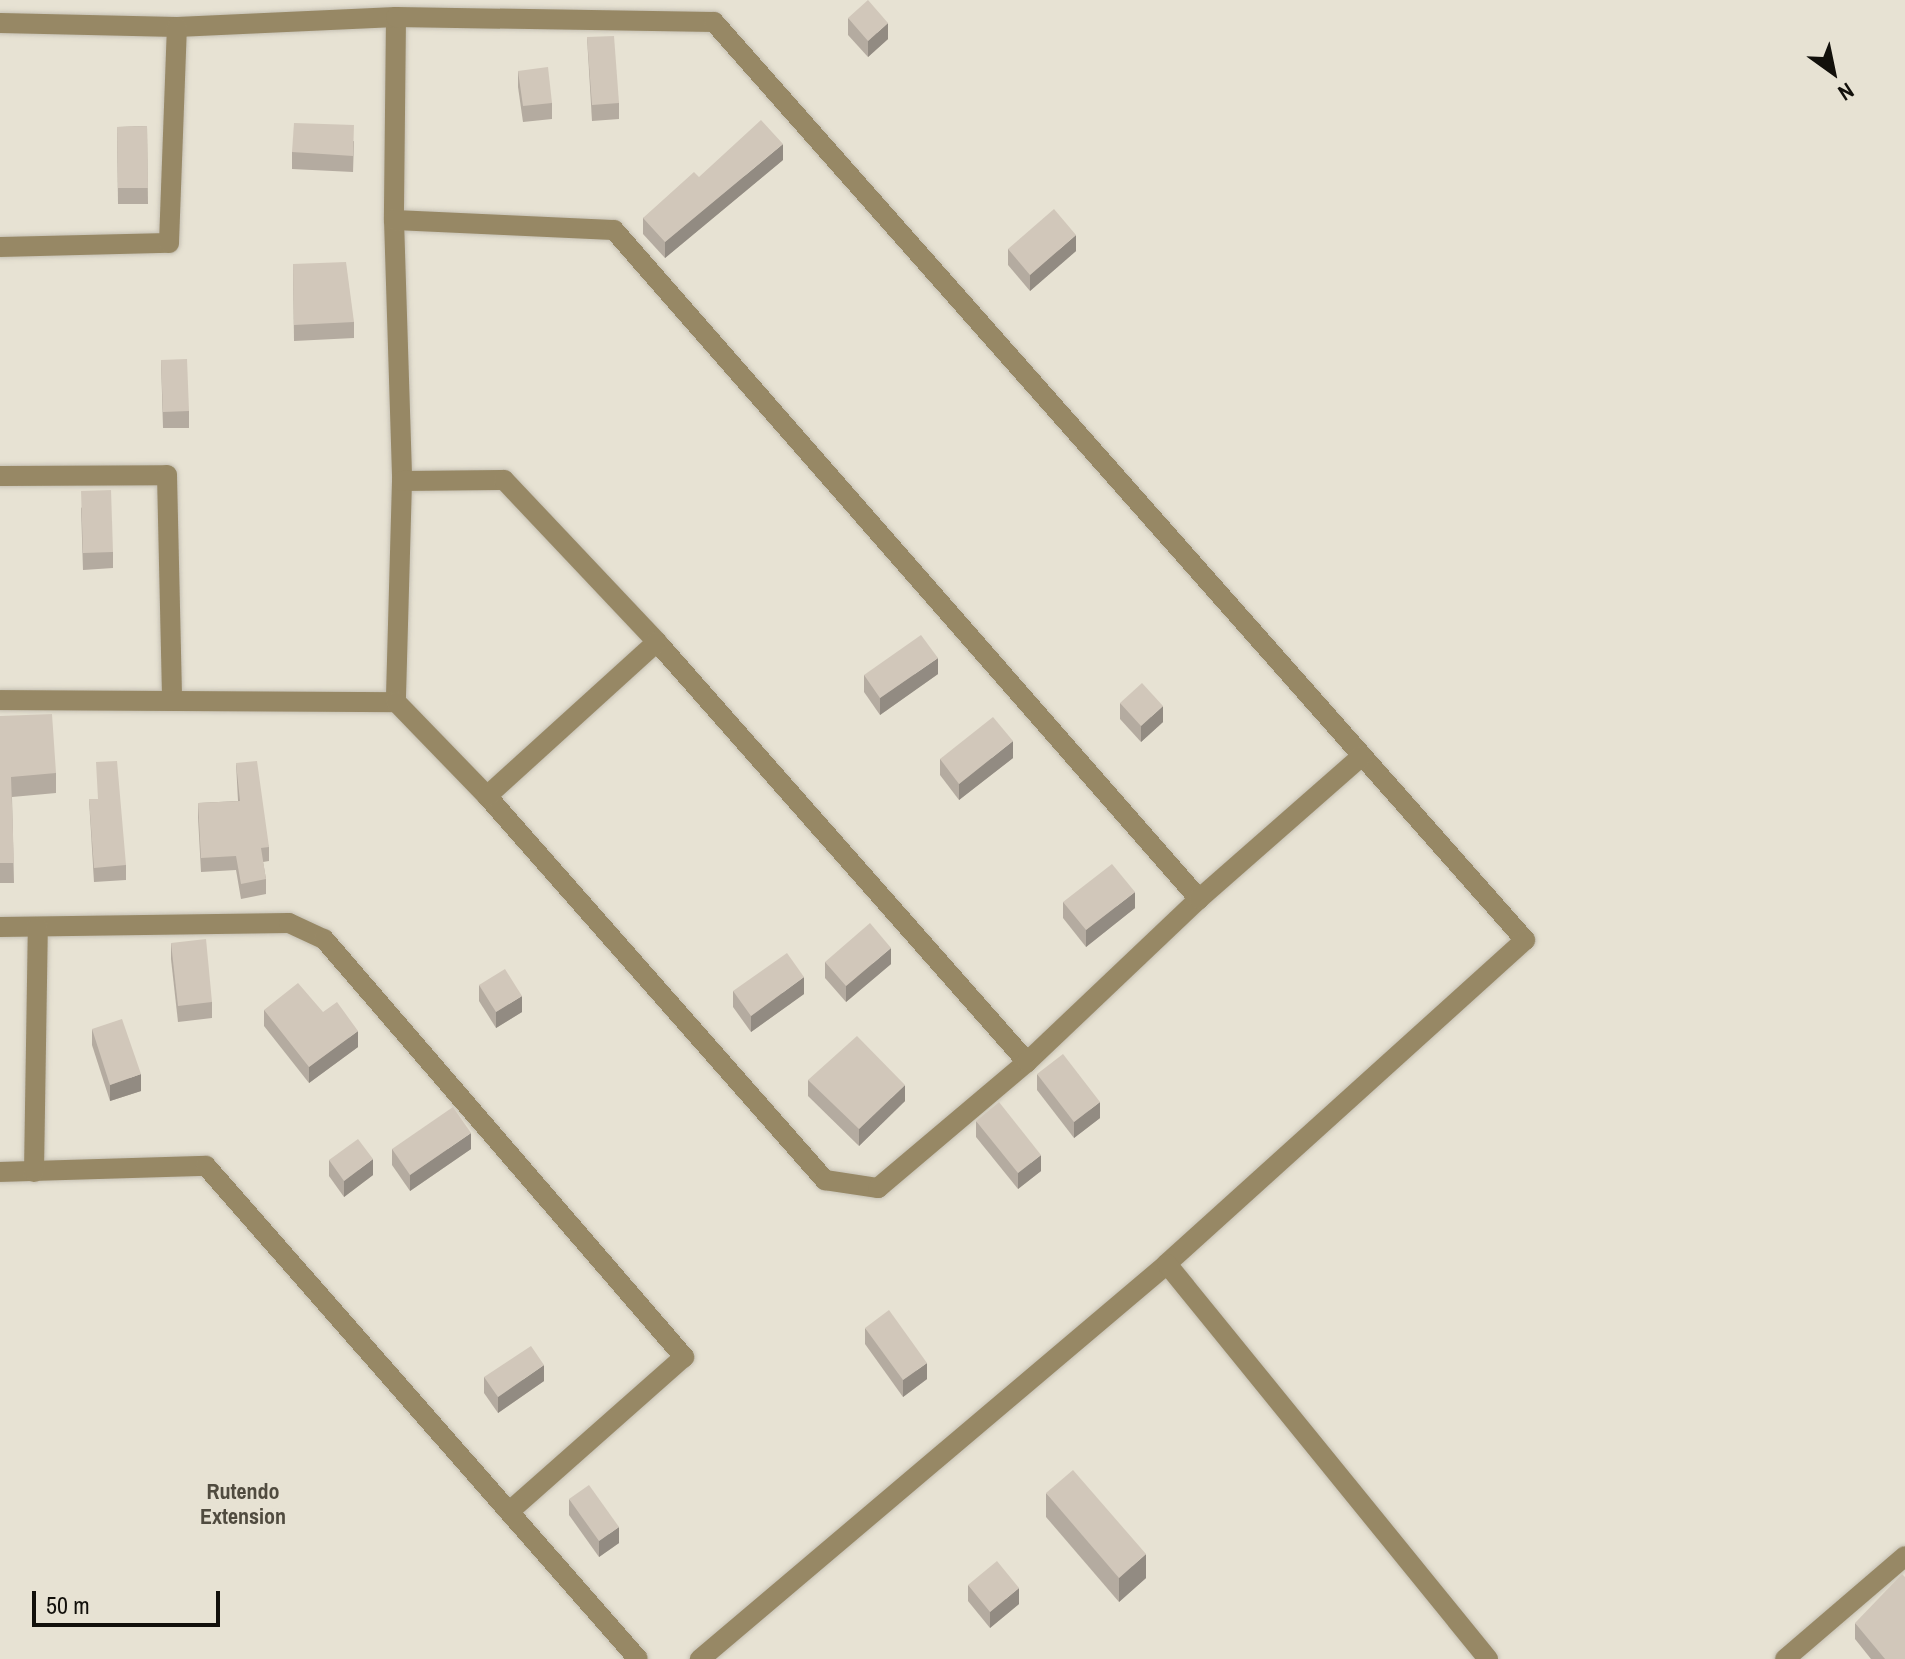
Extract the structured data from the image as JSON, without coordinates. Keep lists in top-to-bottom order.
{
  "districts": ["Rutendo Extension"],
  "scale_bar": "50 m",
  "north": "bottom right"
}
